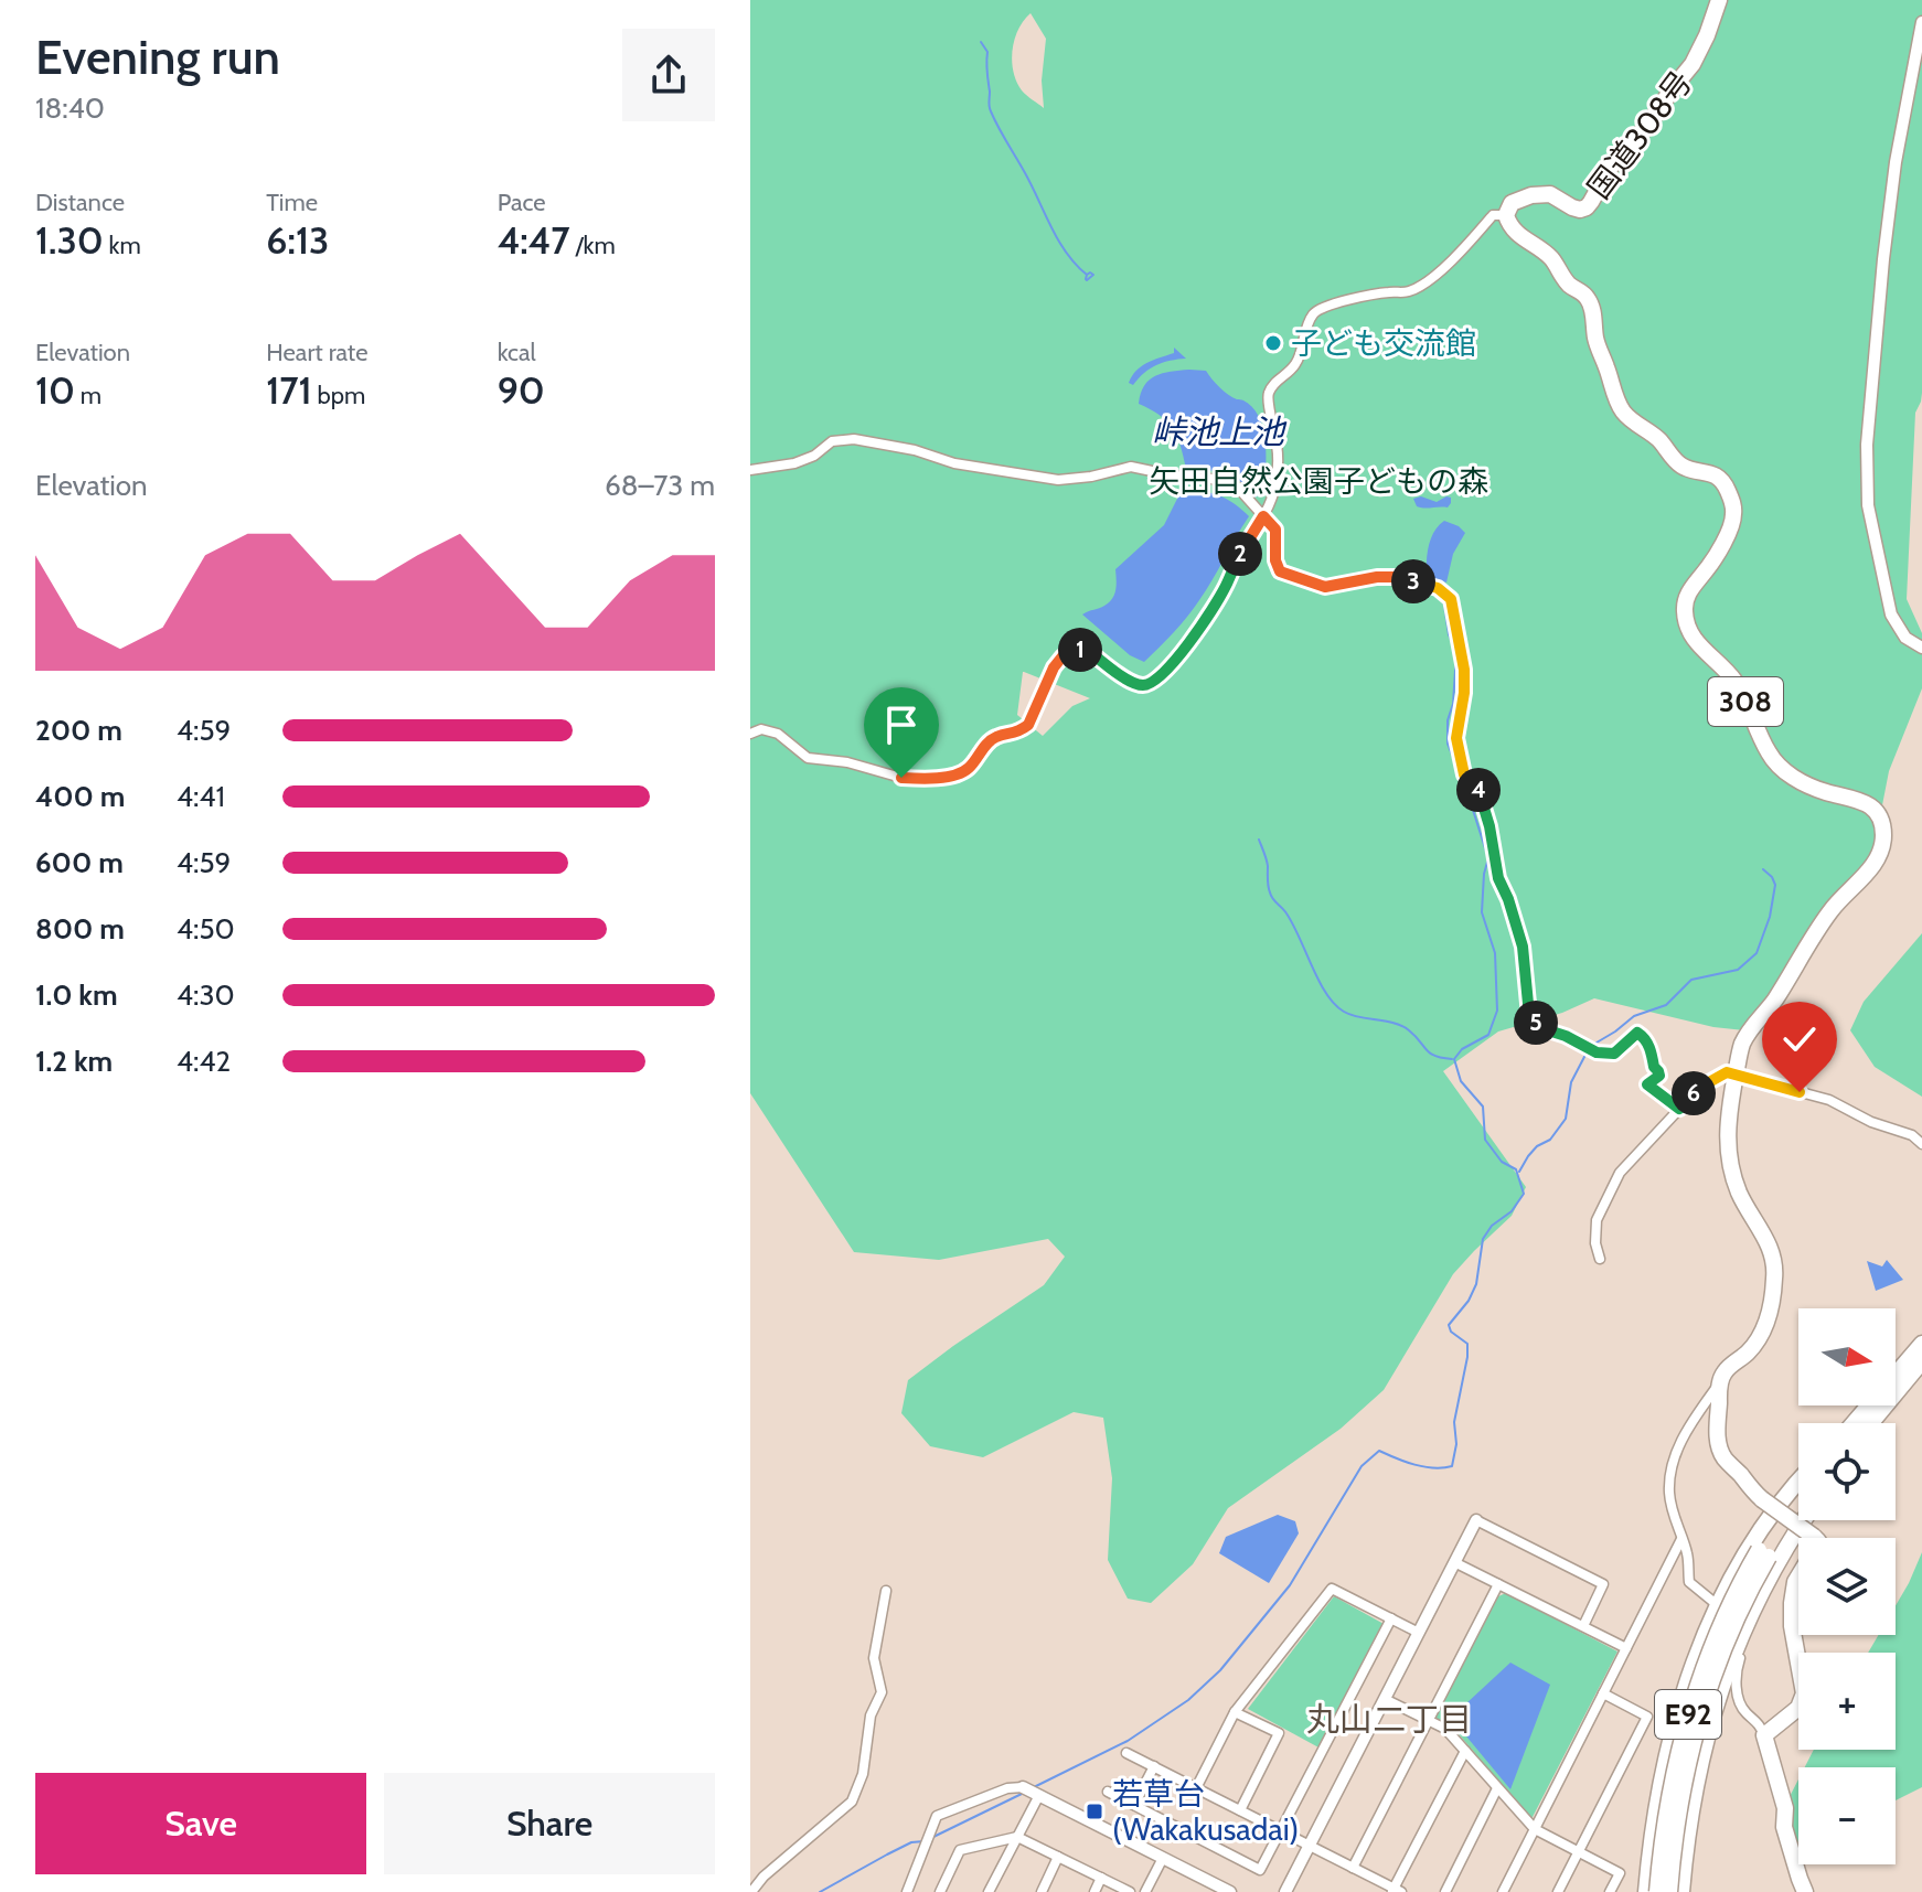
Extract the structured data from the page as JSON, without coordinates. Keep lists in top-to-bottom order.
{
  "streets": {
    "highway": ["国道308号", "308", "E92"]
  },
  "crossings": [
    ["国道308号", "308"]
  ],
  "districts": ["丸山二丁目"],
  "water": ["峠池上池"],
  "parks": ["矢田自然公園子どもの森"],
  "places": {
    "other": ["子ども交流館"],
    "transit": ["若草台 (Wakakusadai)"]
  },
  "north": "right",
  "page": {
    "heading": ["Evening run", "18:40"],
    "stats": [
      ["Distance", "1.30 km"],
      ["Time", "6:13"],
      ["Pace", "4:47 /km"],
      ["Elevation", "10 m"],
      ["Heart rate", "171 bpm"],
      ["kcal", "90"]
    ],
    "chart": ["Elevation", "68–73 m"],
    "pins": [
      "2",
      "3",
      "1",
      "4",
      "5",
      "6"
    ],
    "list": [
      {
        "name": "200 m",
        "note": "4:59"
      },
      {
        "name": "400 m",
        "note": "4:41"
      },
      {
        "name": "600 m",
        "note": "4:59"
      },
      {
        "name": "800 m",
        "note": "4:50"
      },
      {
        "name": "1.0 km",
        "note": "4:30"
      },
      {
        "name": "1.2 km",
        "note": "4:42"
      }
    ],
    "map_buttons": ["+", "−"],
    "buttons": ["Save", "Share"]
  }
}
